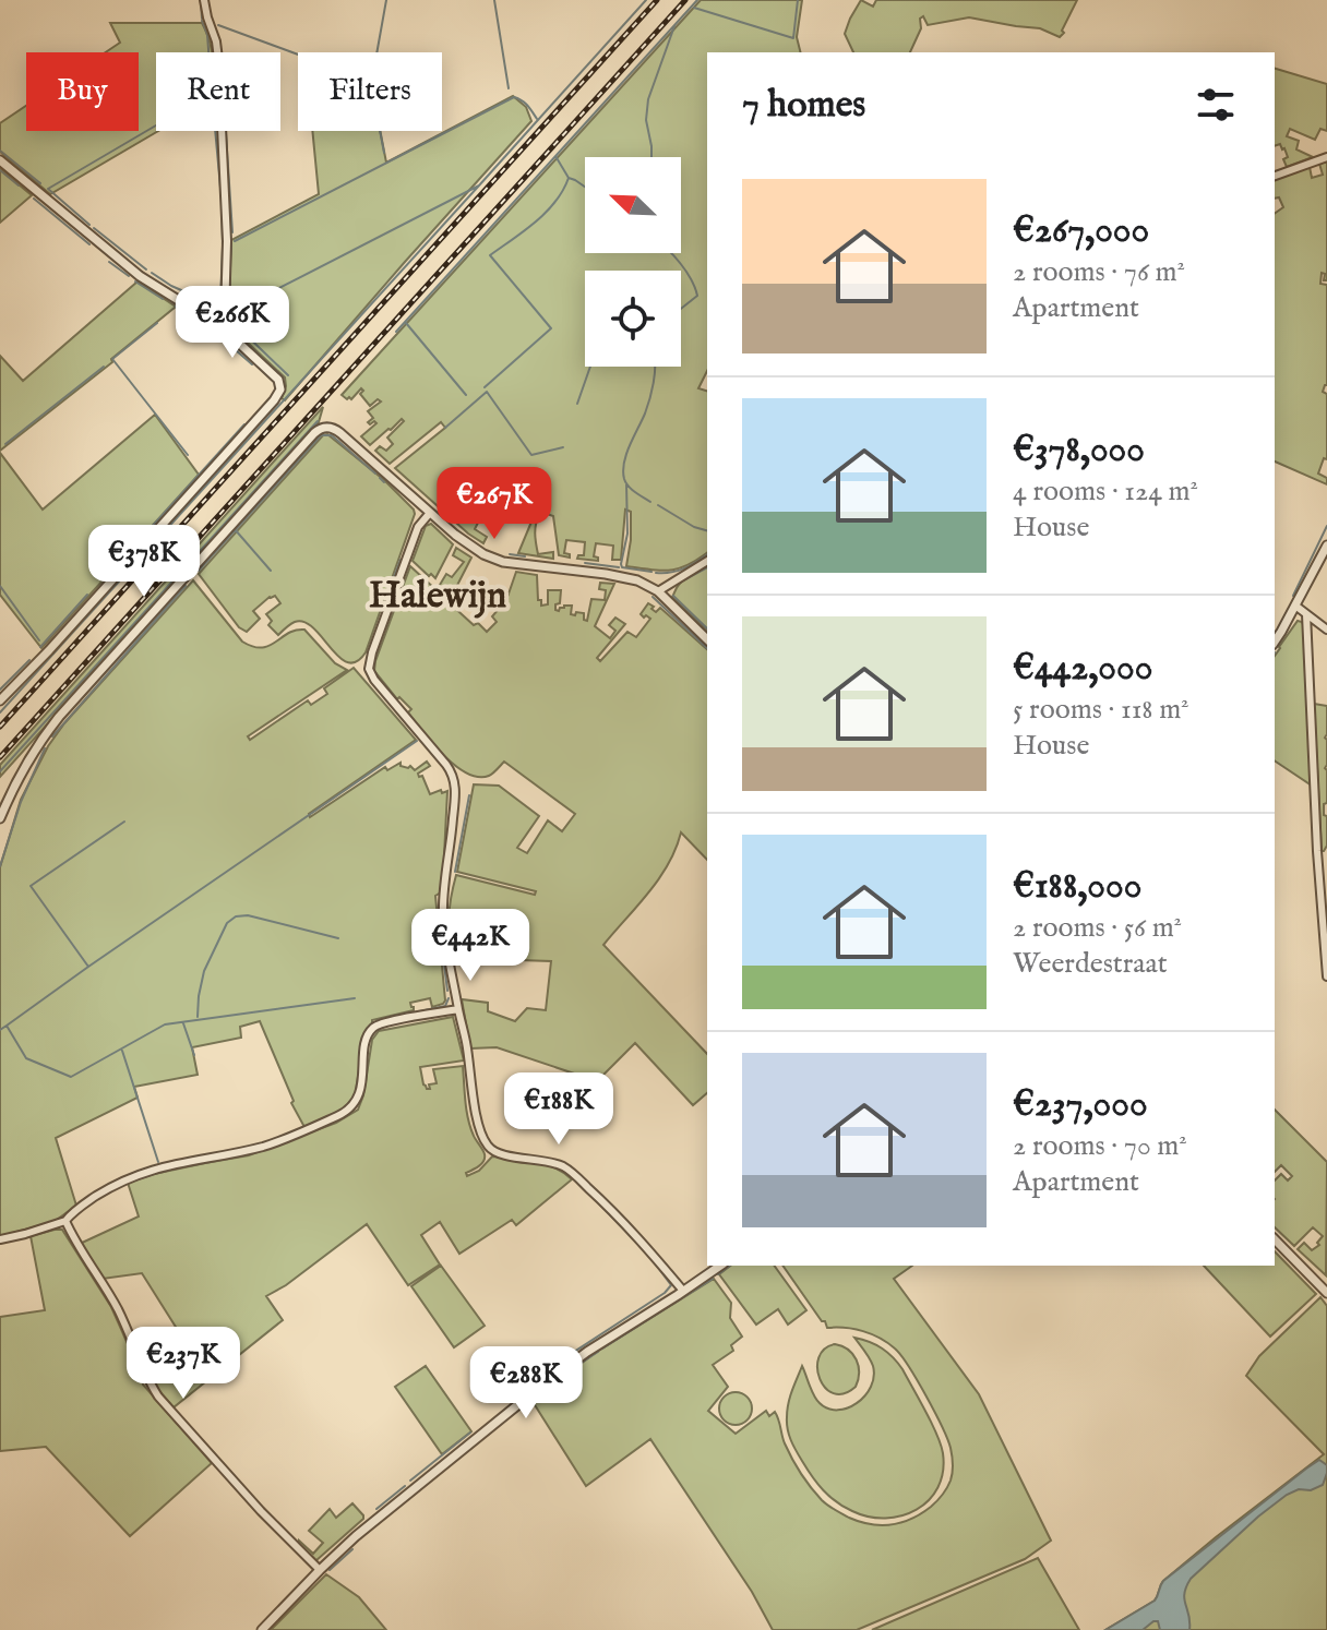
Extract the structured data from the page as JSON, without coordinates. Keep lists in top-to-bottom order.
{
  "districts": ["Halewijn"],
  "north": "top left",
  "page": {
    "chip": ["Buy", "Rent", "Filters"],
    "heading": "7 homes",
    "list": [
      {
        "name": "€267,000",
        "note": "2 rooms · 76 m² · Apartment"
      },
      {
        "name": "€378,000",
        "note": "4 rooms · 124 m² · House"
      },
      {
        "name": "€442,000",
        "note": "5 rooms · 118 m² · House"
      },
      {
        "name": "€188,000",
        "note": "2 rooms · 56 m² · Weerdestraat"
      },
      {
        "name": "€237,000",
        "note": "2 rooms · 70 m² · Apartment"
      }
    ],
    "price": [
      "€266K",
      "€267K",
      "€378K",
      "€442K",
      "€188K",
      "€237K",
      "€288K"
    ]
  }
}
